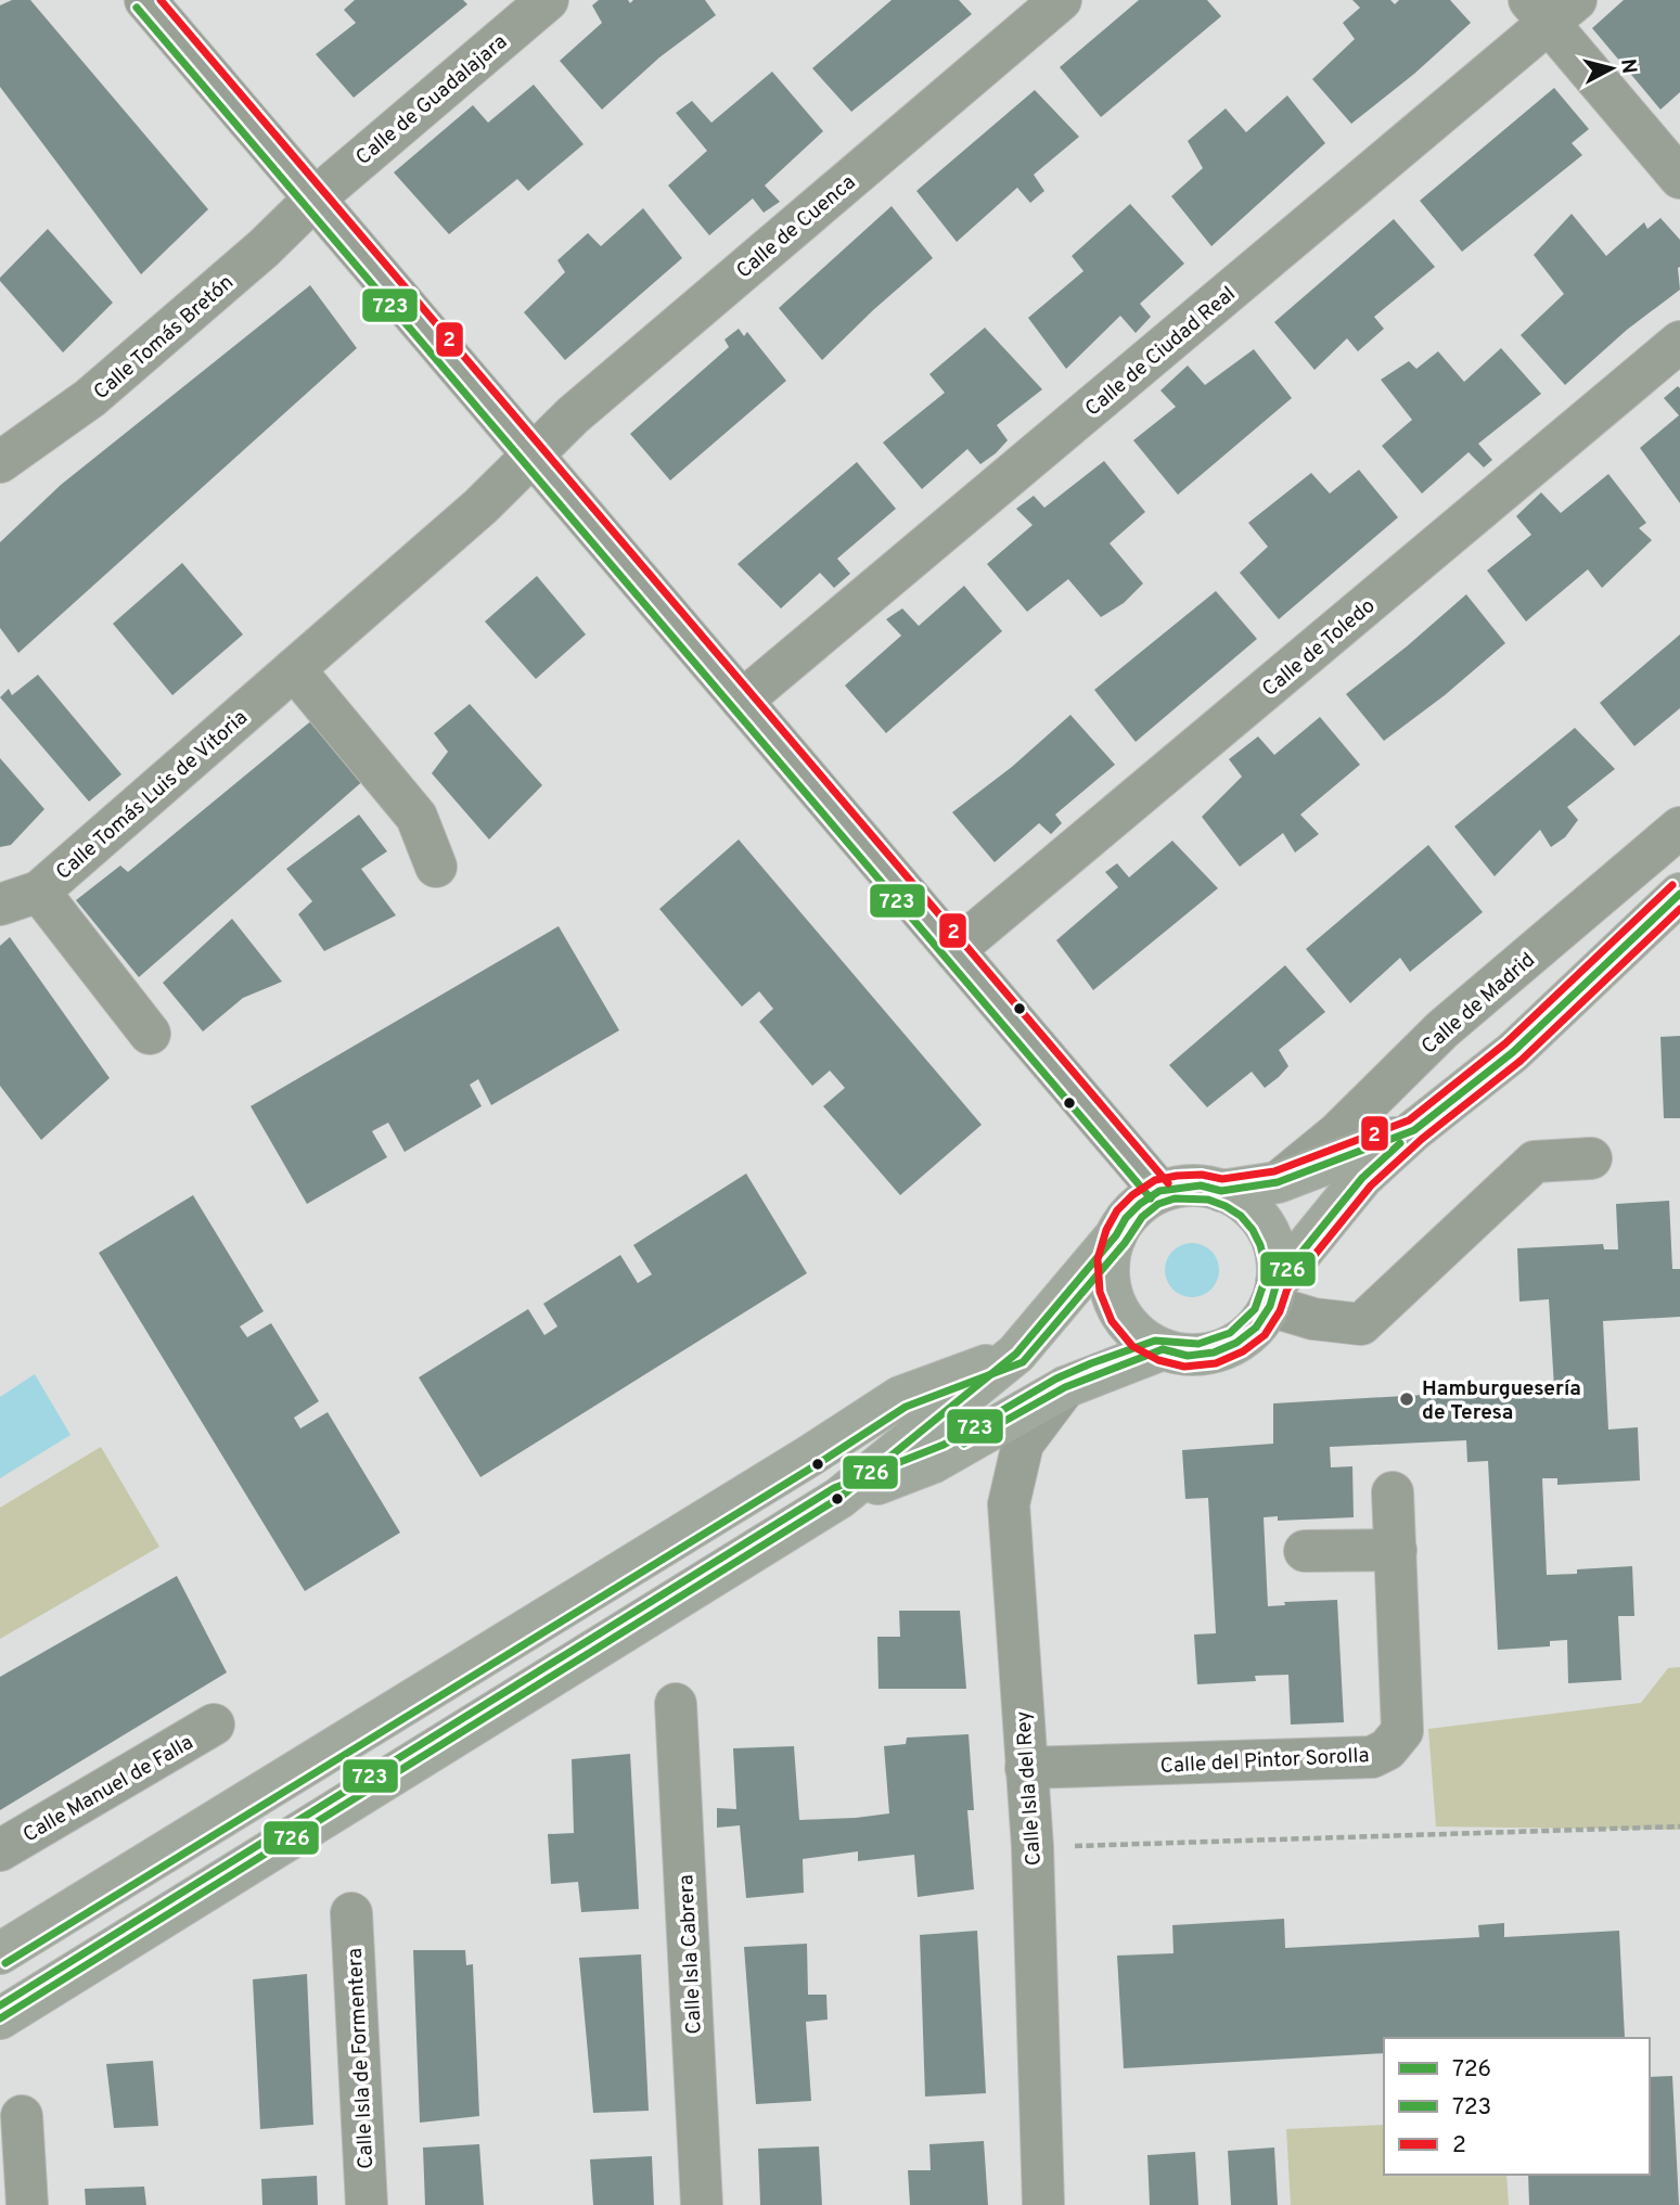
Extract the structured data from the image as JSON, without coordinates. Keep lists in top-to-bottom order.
{
  "streets": {
    "street": [
      "Calle de Guadalajara",
      "Calle de Cuenca",
      "Calle Tomás Bretón",
      "Calle de Ciudad Real",
      "Calle de Toledo",
      "Calle Tomás Luis de Vitoria",
      "Calle de Madrid",
      "Calle del Pintor Sorolla",
      "Calle Manuel de Falla",
      "Calle Isla del Rey",
      "Calle Isla Cabrera",
      "Calle Isla de Formentera"
    ]
  },
  "crossings": [
    ["Calle de Guadalajara", "Calle Tomás Bretón"],
    ["Calle de Cuenca", "Calle Tomás Luis de Vitoria"],
    ["Calle del Pintor Sorolla", "Calle Isla del Rey"]
  ],
  "places": ["Hamburguesería de Teresa"],
  "lines": ["transit line 2", "transit line 723", "transit line 726"],
  "legend": ["726", "723", "2"],
  "north": "right"
}
